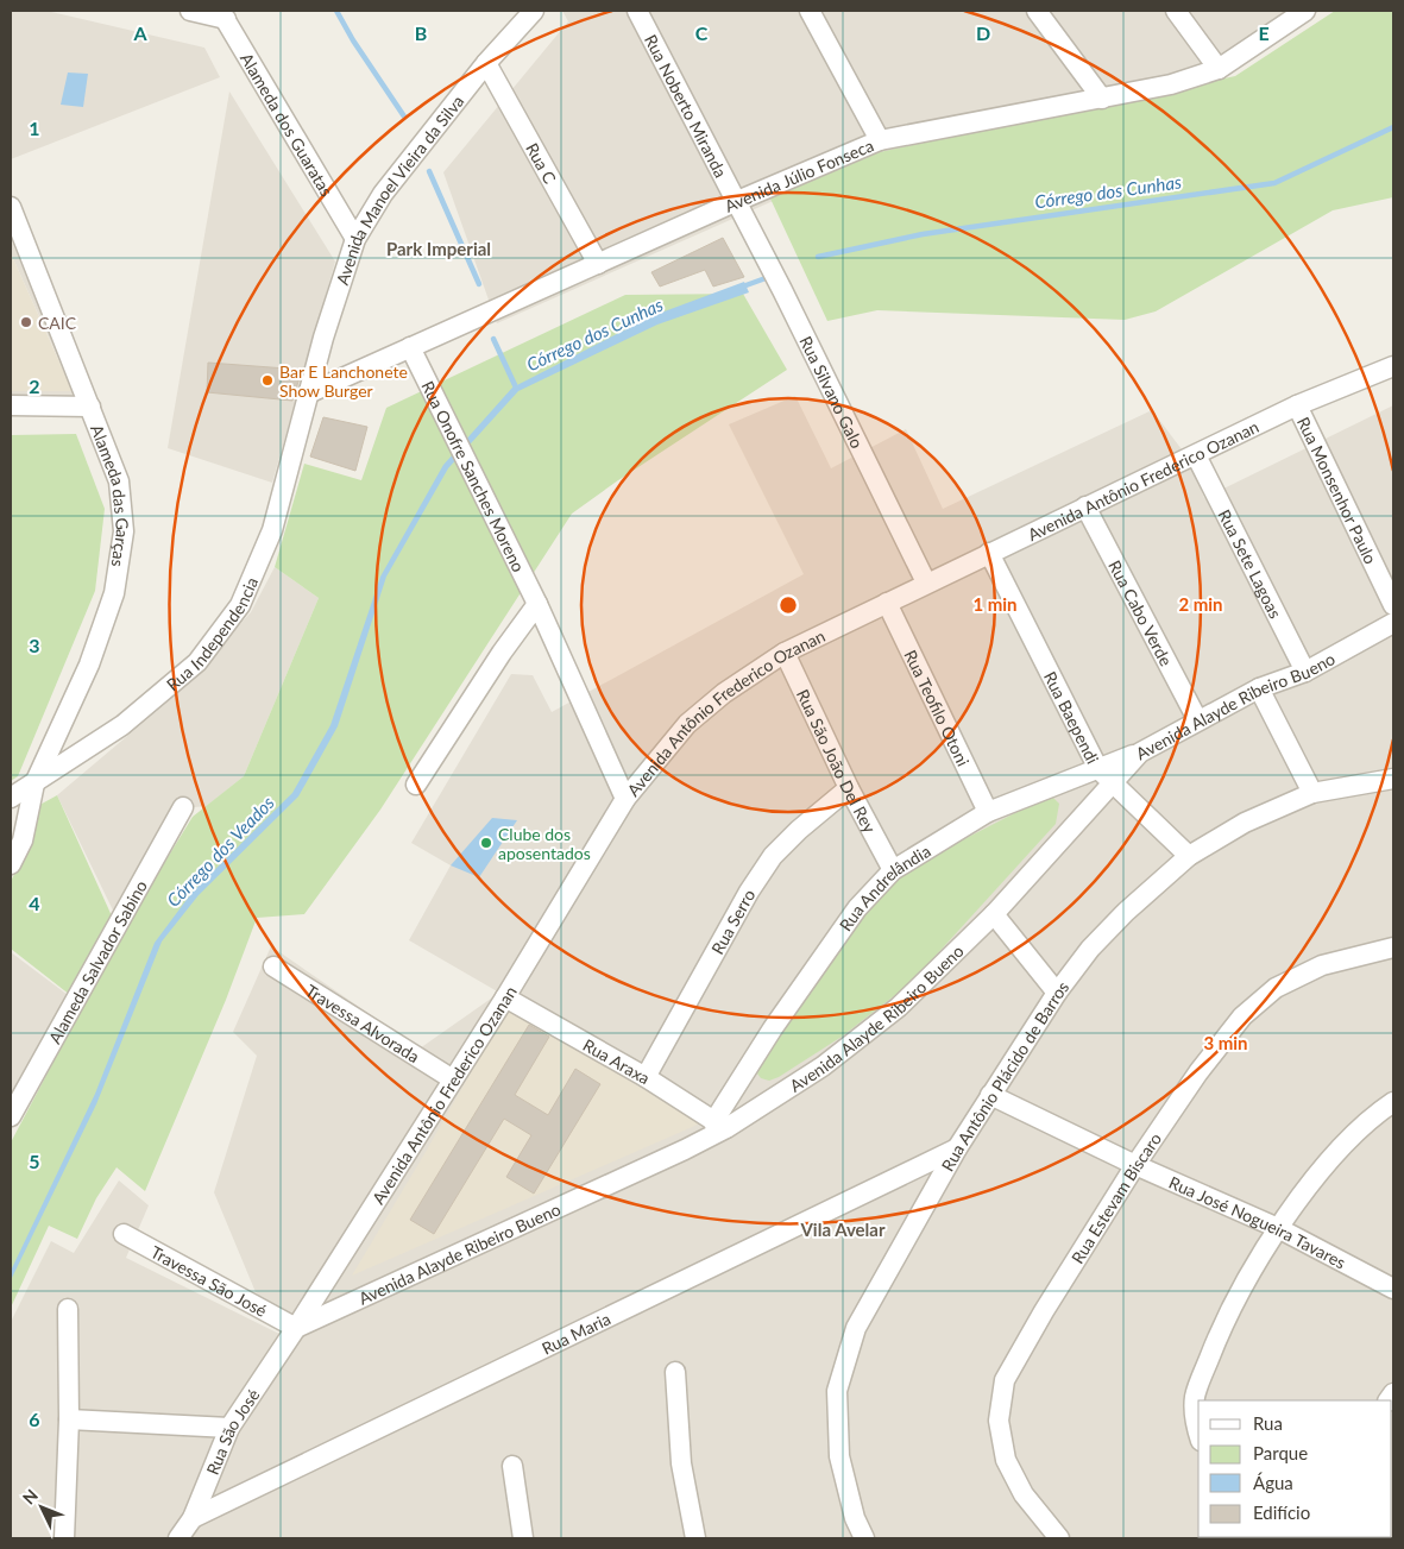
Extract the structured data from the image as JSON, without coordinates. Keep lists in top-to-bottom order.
{
  "streets": {
    "street": [
      "Rua Noberto Miranda",
      "Alameda dos Guaratas",
      "Rua C",
      "Avenida Júlio Fonseca",
      "Avenida Manoel Vieira da Silva",
      "Rua Silvano Galo",
      "Rua Onofre Sanches Moreno",
      "Avenida Antônio Frederico Ozanan",
      "Rua Monsenhor Paulo",
      "Alameda das Garças",
      "Rua Sete Lagoas",
      "Rua Cabo Verde",
      "Rua Independencia",
      "Avenida Alayde Ribeiro Bueno",
      "Rua Teofilo Otoni",
      "Rua Baependi",
      "Rua São João Del Rey",
      "Rua Andrelândia",
      "Rua Serro",
      "Alameda Salvador Sabino",
      "Travessa Alvorada",
      "Rua Araxa",
      "Rua Antônio Plácido de Barros",
      "Rua Estevam Biscaro",
      "Rua José Nogueira Tavares",
      "Travessa São José",
      "Rua Maria",
      "Rua São José"
    ]
  },
  "crossings": [
    ["Rua Noberto Miranda", "Avenida Júlio Fonseca"],
    ["Rua Noberto Miranda", "Rua Silvano Galo"],
    ["Alameda dos Guaratas", "Avenida Manoel Vieira da Silva"],
    ["Rua C", "Avenida Júlio Fonseca"],
    ["Rua C", "Avenida Manoel Vieira da Silva"],
    ["Avenida Júlio Fonseca", "Avenida Manoel Vieira da Silva"],
    ["Avenida Júlio Fonseca", "Rua Silvano Galo"],
    ["Avenida Júlio Fonseca", "Rua Onofre Sanches Moreno"],
    ["Avenida Júlio Fonseca", "Rua Independencia"],
    ["Avenida Manoel Vieira da Silva", "Rua Independencia"],
    ["Rua Silvano Galo", "Avenida Antônio Frederico Ozanan"],
    ["Rua Onofre Sanches Moreno", "Avenida Antônio Frederico Ozanan"],
    ["Avenida Antônio Frederico Ozanan", "Rua Monsenhor Paulo"],
    ["Avenida Antônio Frederico Ozanan", "Rua Sete Lagoas"],
    ["Avenida Antônio Frederico Ozanan", "Rua Cabo Verde"],
    ["Avenida Antônio Frederico Ozanan", "Avenida Alayde Ribeiro Bueno"],
    ["Avenida Antônio Frederico Ozanan", "Rua Teofilo Otoni"],
    ["Avenida Antônio Frederico Ozanan", "Rua Baependi"],
    ["Avenida Antônio Frederico Ozanan", "Rua São João Del Rey"],
    ["Avenida Antônio Frederico Ozanan", "Travessa Alvorada"],
    ["Avenida Antônio Frederico Ozanan", "Rua Araxa"],
    ["Avenida Antônio Frederico Ozanan", "Travessa São José"],
    ["Avenida Antônio Frederico Ozanan", "Rua São José"],
    ["Alameda das Garças", "Rua Independencia"],
    ["Rua Sete Lagoas", "Avenida Alayde Ribeiro Bueno"],
    ["Rua Cabo Verde", "Avenida Alayde Ribeiro Bueno"],
    ["Avenida Alayde Ribeiro Bueno", "Rua Baependi"],
    ["Avenida Alayde Ribeiro Bueno", "Rua Andrelândia"],
    ["Avenida Alayde Ribeiro Bueno", "Rua Araxa"],
    ["Avenida Alayde Ribeiro Bueno", "Travessa São José"],
    ["Avenida Alayde Ribeiro Bueno", "Rua São José"],
    ["Rua Teofilo Otoni", "Rua Andrelândia"],
    ["Rua Baependi", "Rua Andrelândia"],
    ["Rua Baependi", "Rua Antônio Plácido de Barros"],
    ["Rua São João Del Rey", "Rua Andrelândia"],
    ["Rua São João Del Rey", "Rua Serro"],
    ["Rua Andrelândia", "Rua Araxa"],
    ["Rua Serro", "Rua Araxa"],
    ["Rua Antônio Plácido de Barros", "Rua José Nogueira Tavares"],
    ["Rua Antônio Plácido de Barros", "Rua Maria"],
    ["Rua Estevam Biscaro", "Rua José Nogueira Tavares"],
    ["Travessa São José", "Rua São José"],
    ["Rua Maria", "Rua São José"]
  ],
  "districts": ["Park Imperial", "Vila Avelar"],
  "water": ["Córrego dos Cunhas", "Córrego dos Veados"],
  "places": ["CAIC", "Bar E Lanchonete Show Burger", "Clube dos aposentados"],
  "legend": [
    "Rua",
    "Parque",
    "Água",
    "Edifício"
  ],
  "north": "top left",
  "grid": {
    "columns": [
      "A",
      "B",
      "C",
      "D",
      "E"
    ],
    "rows": [
      "1",
      "2",
      "3",
      "4",
      "5",
      "6"
    ]
  },
  "rings": ["1 min", "2 min", "3 min"]
}
